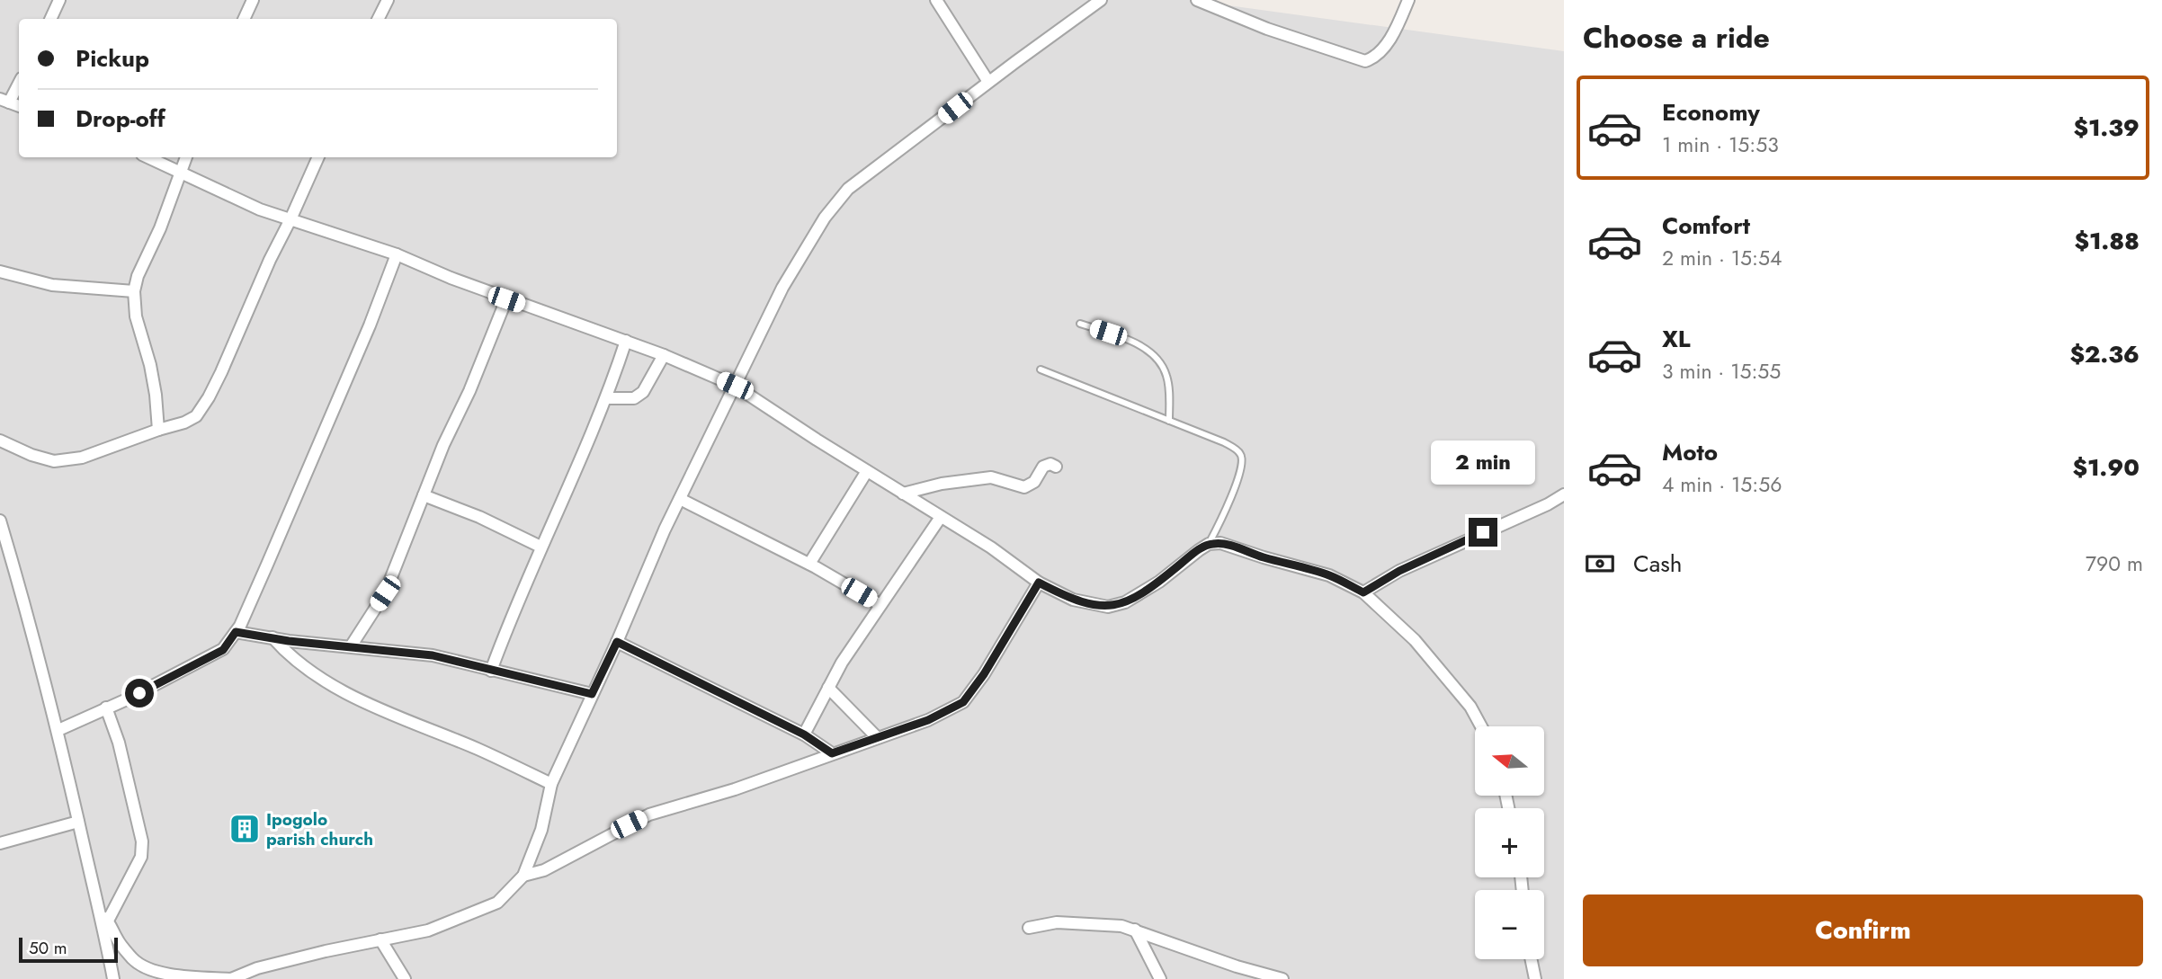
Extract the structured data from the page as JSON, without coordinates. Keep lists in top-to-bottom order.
{
  "places": {
    "building": ["Ipogolo parish church"]
  },
  "scale_bar": "50 m",
  "north": "left",
  "page": {
    "heading": "Choose a ride",
    "banner": ["Pickup", "Drop-off"],
    "list": [
      {
        "name": "Economy",
        "note": "1 min · 15:53",
        "value": "$1.39"
      },
      {
        "name": "Comfort",
        "note": "2 min · 15:54",
        "value": "$1.88"
      },
      {
        "name": "XL",
        "note": "3 min · 15:55",
        "value": "$2.36"
      },
      {
        "name": "Moto",
        "note": "4 min · 15:56",
        "value": "$1.90"
      }
    ],
    "bubble": "2 min",
    "pay": ["Cash", "790 m"],
    "map_buttons": ["+", "−"],
    "buttons": "Confirm",
    "scale": "50 m"
  }
}
